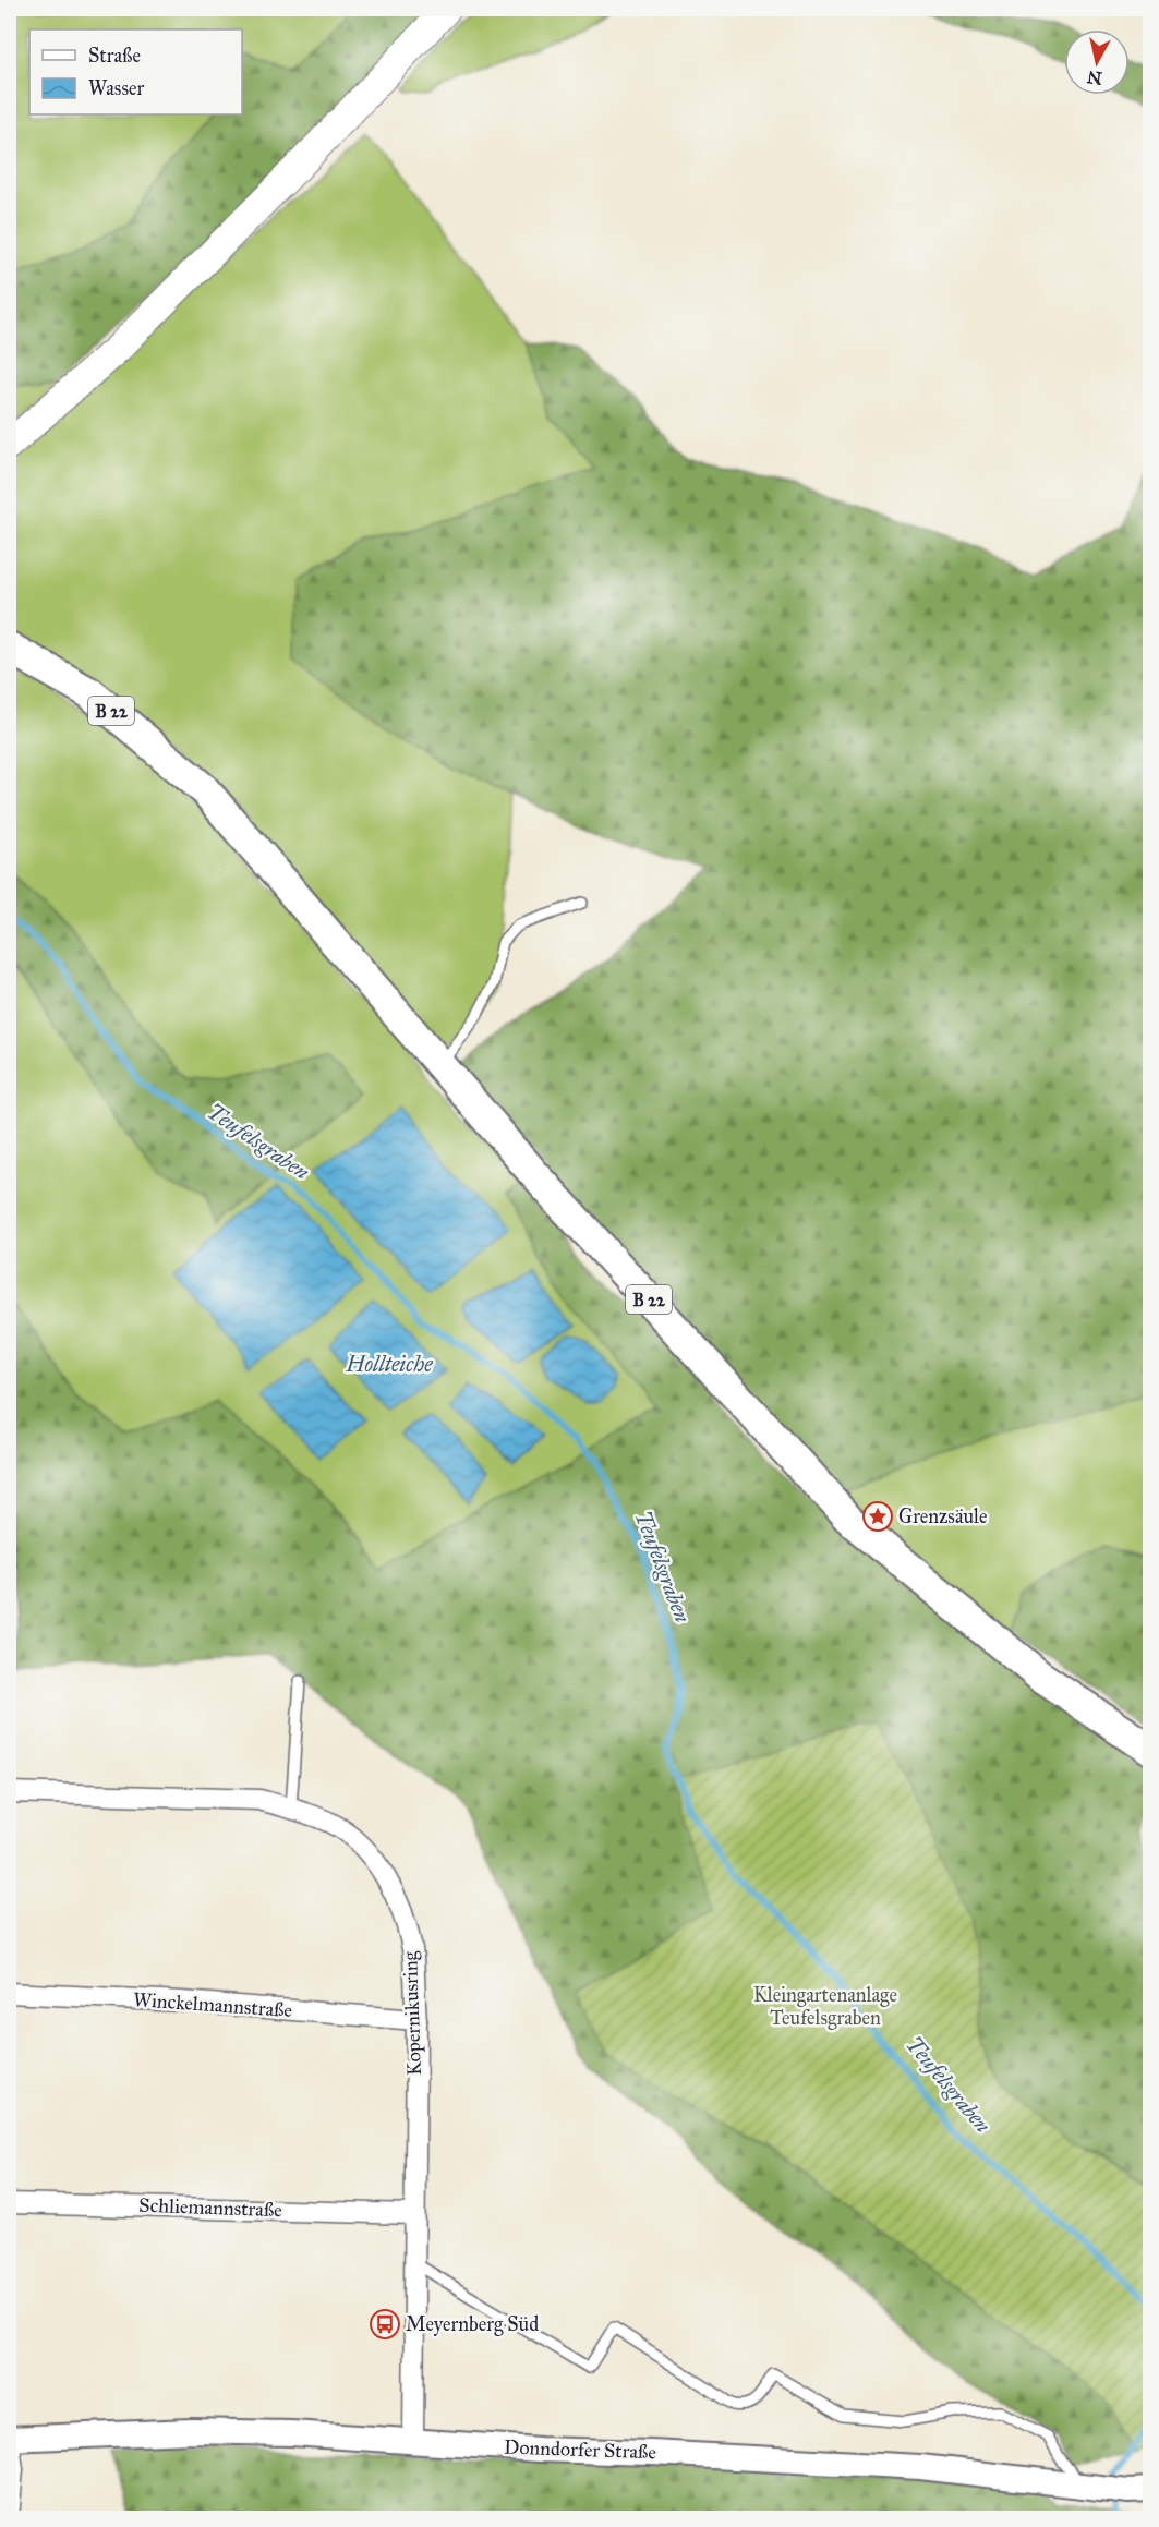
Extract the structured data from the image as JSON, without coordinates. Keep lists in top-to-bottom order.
{
  "streets": {
    "main road": ["B 22"],
    "street": [
      "Winckelmannstraße",
      "Kopernikusring",
      "Schliemannstraße",
      "Donndorfer Straße"
    ]
  },
  "crossings": [
    ["Winckelmannstraße", "Kopernikusring"],
    ["Kopernikusring", "Schliemannstraße"],
    ["Kopernikusring", "Donndorfer Straße"]
  ],
  "water": ["Teufelsgraben", "Hollteiche"],
  "parks": ["Kleingartenanlage Teufelsgraben"],
  "places": {
    "place": ["Grenzsäule"],
    "bus stop": ["Meyernberg Süd"]
  },
  "legend": ["Straße", "Wasser"],
  "north": "bottom"
}
